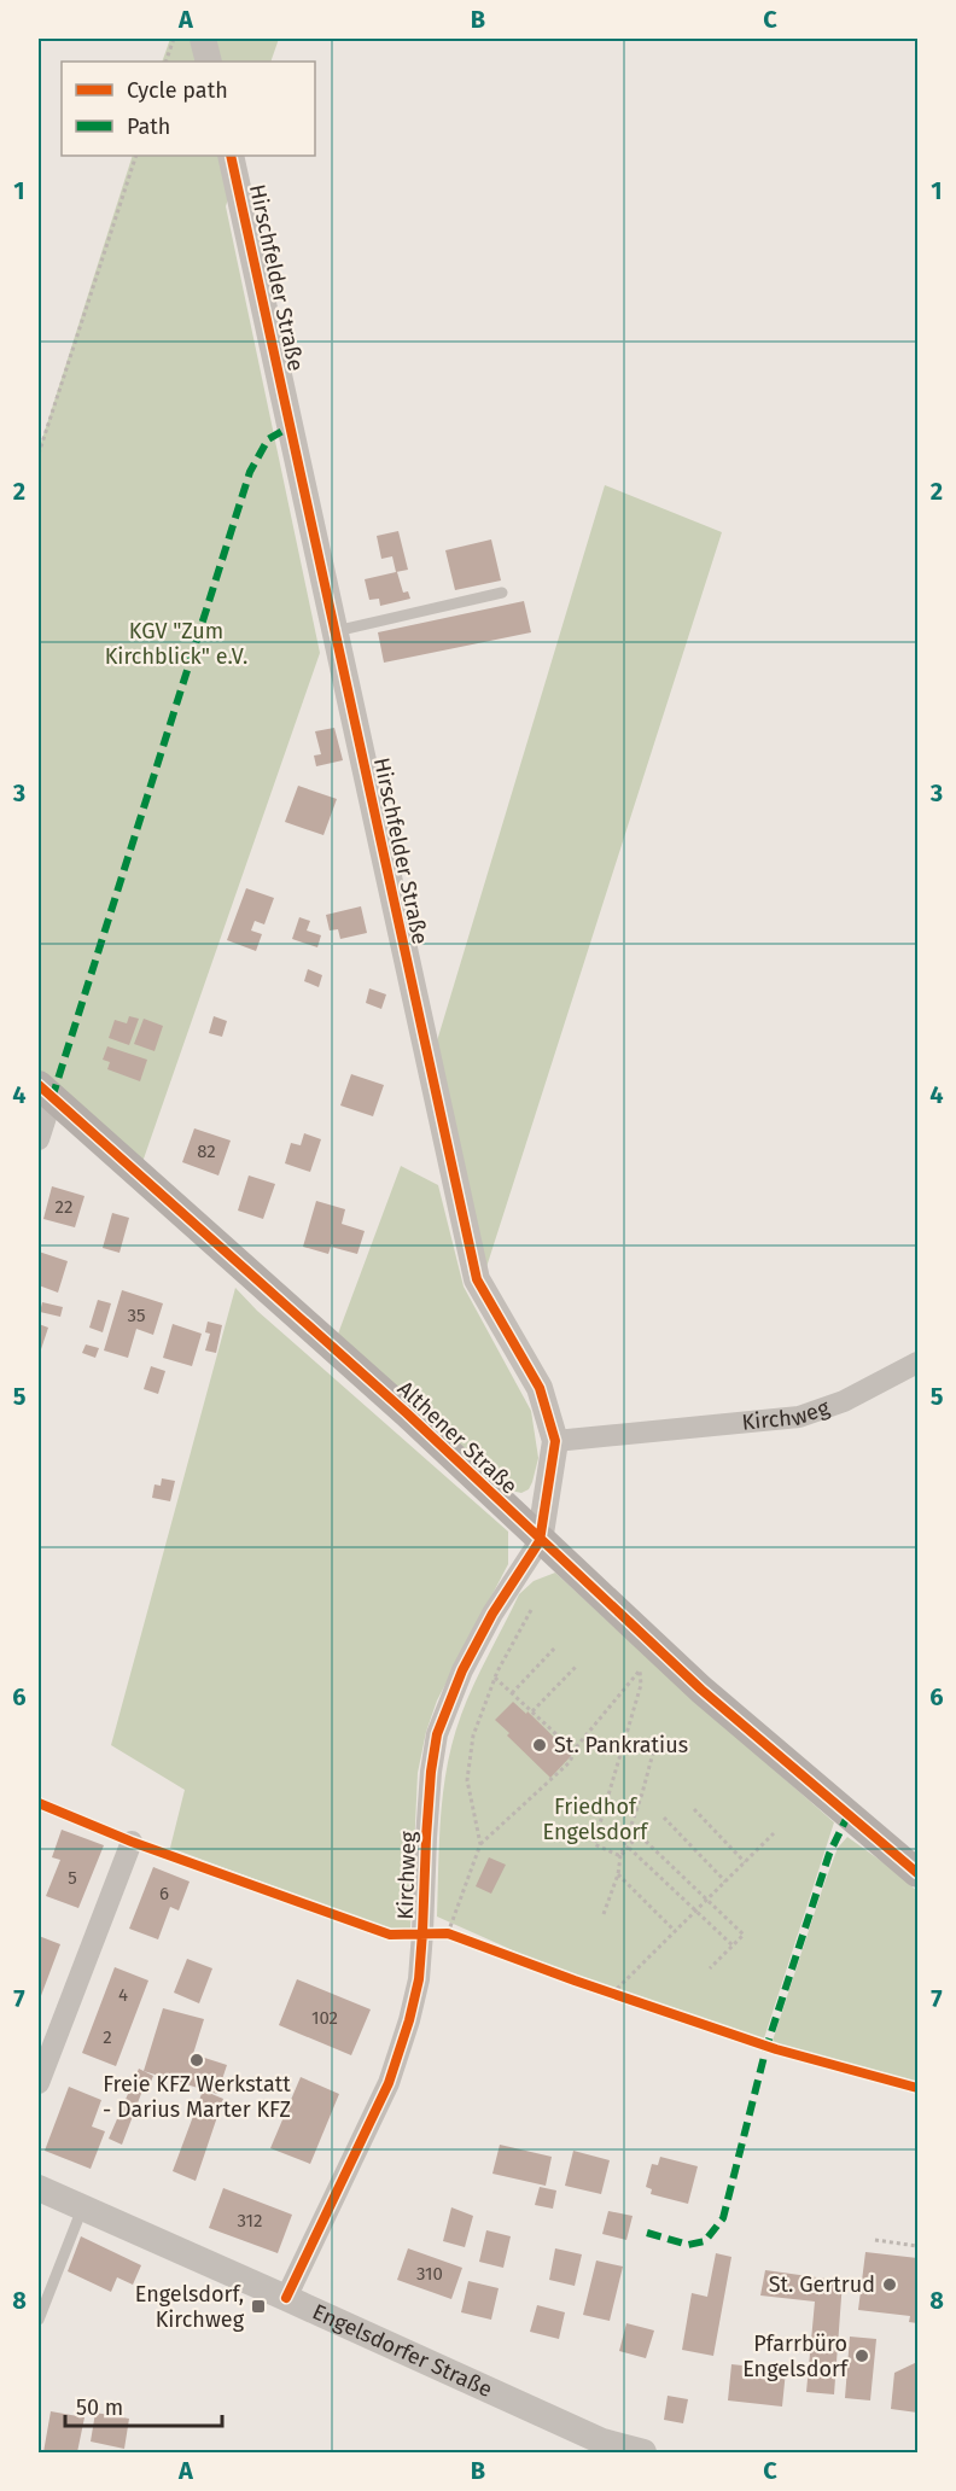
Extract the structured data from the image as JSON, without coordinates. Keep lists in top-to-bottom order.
{
  "streets": {
    "main road": ["Althener Straße"],
    "street": ["Hirschfelder Straße", "Kirchweg", "Engelsdorfer Straße"]
  },
  "crossings": [
    ["Hirschfelder Straße", "Kirchweg"],
    ["Hirschfelder Straße", "Althener Straße"],
    ["Kirchweg", "Althener Straße"],
    ["Kirchweg", "Engelsdorfer Straße"]
  ],
  "parks": ["KGV \"Zum Kirchblick\" e.V.", "Friedhof Engelsdorf"],
  "places": {
    "other": [
      "St. Pankratius",
      "Freie KFZ Werkstatt - Darius Marter KFZ",
      "St. Gertrud",
      "Pfarrbüro Engelsdorf"
    ],
    "transit": ["Engelsdorf, Kirchweg"]
  },
  "house_numbers": [
    "82",
    "22",
    "35",
    "5",
    "6",
    "4",
    "102",
    "2",
    "312",
    "310"
  ],
  "legend": ["Cycle path", "Path"],
  "scale_bar": "50 m",
  "grid": {
    "columns": ["A", "B", "C"],
    "rows": [
      "1",
      "2",
      "3",
      "4",
      "5",
      "6",
      "7",
      "8"
    ]
  }
}
